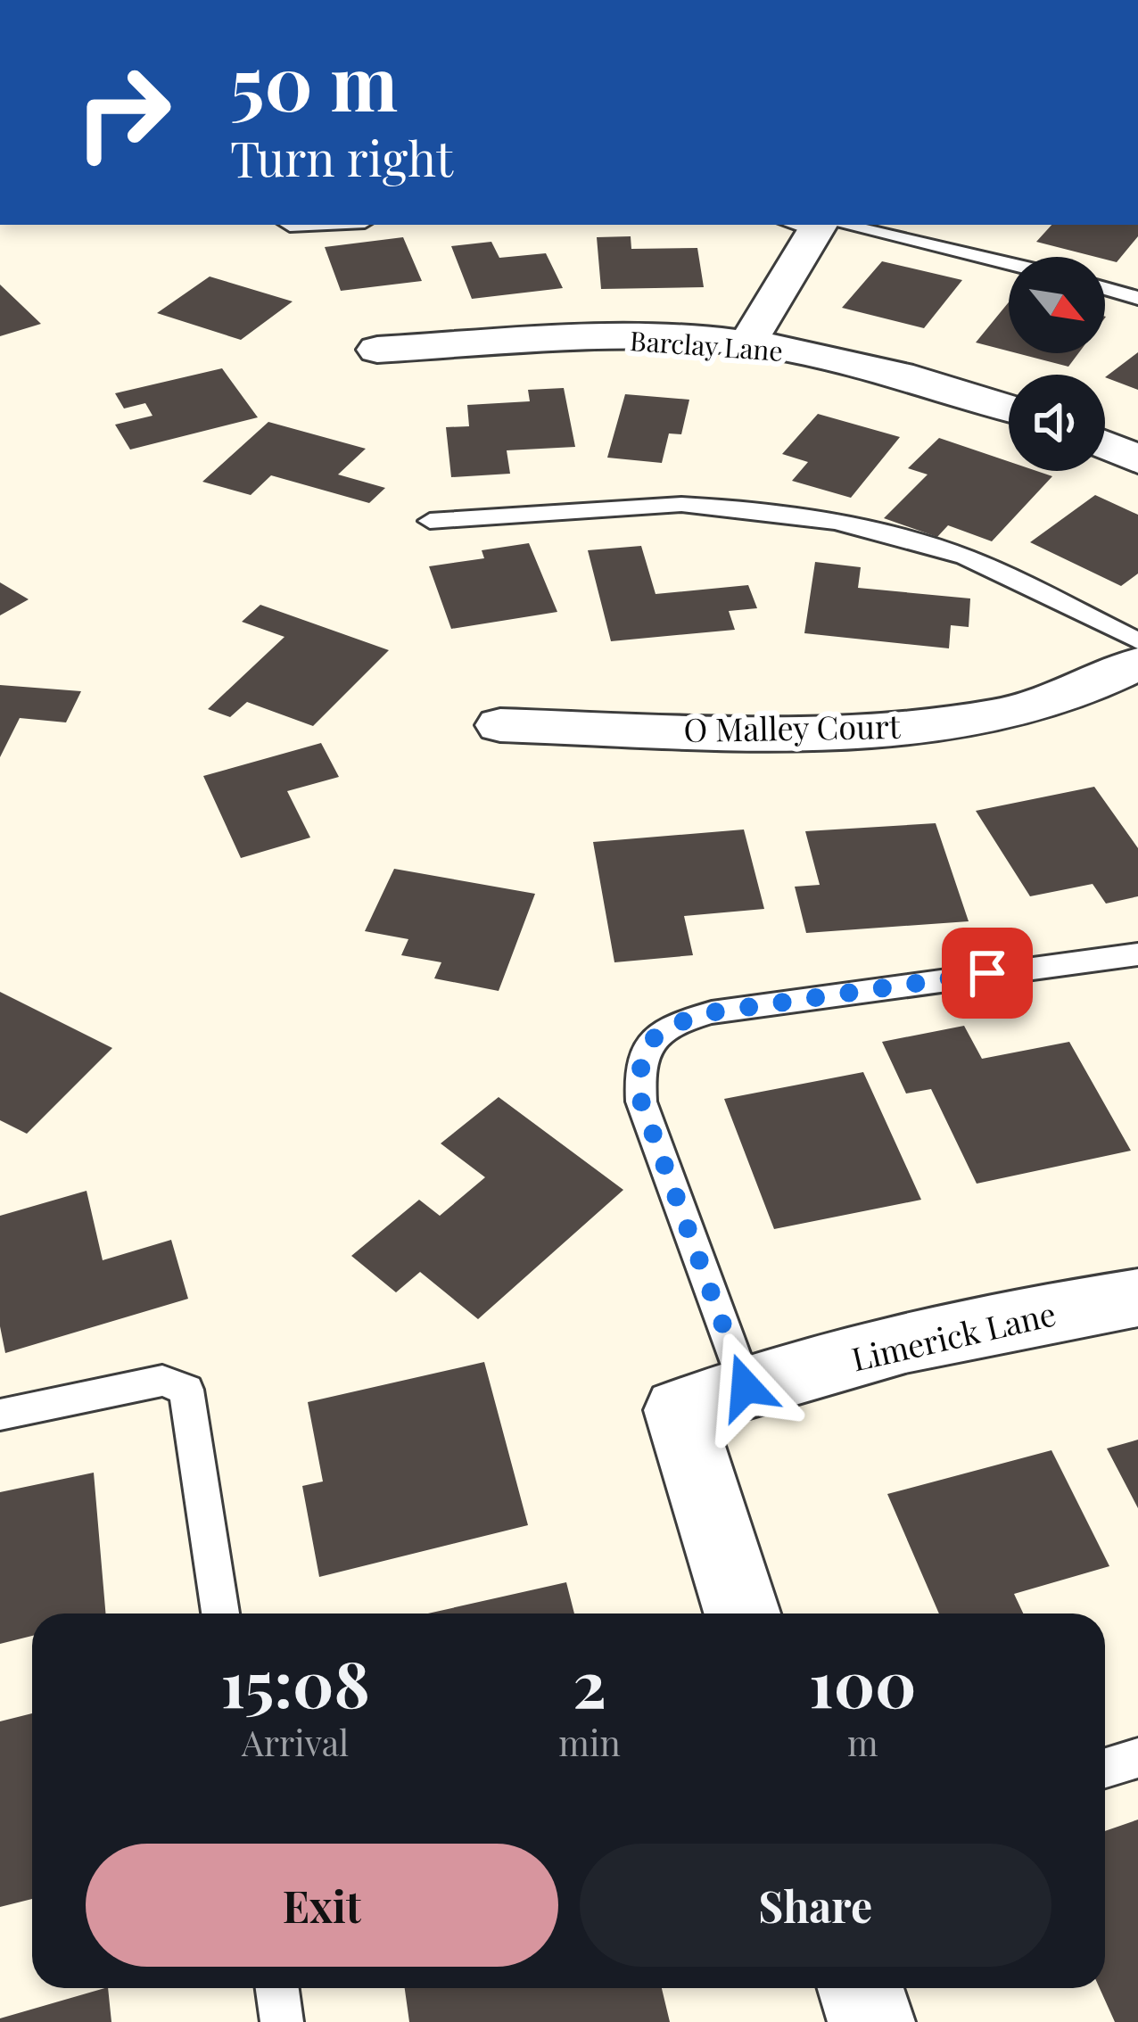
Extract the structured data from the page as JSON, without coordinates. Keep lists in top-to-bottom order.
{
  "streets": {
    "street": ["Barclay Lane", "O Malley Court", "Limerick Lane"]
  },
  "north": "bottom right",
  "page": {
    "turn": ["50 m", "Turn right"],
    "eta": [
      "15:08",
      "Arrival",
      "2",
      "min",
      "100",
      "m"
    ],
    "buttons": ["Exit", "Share"]
  }
}
